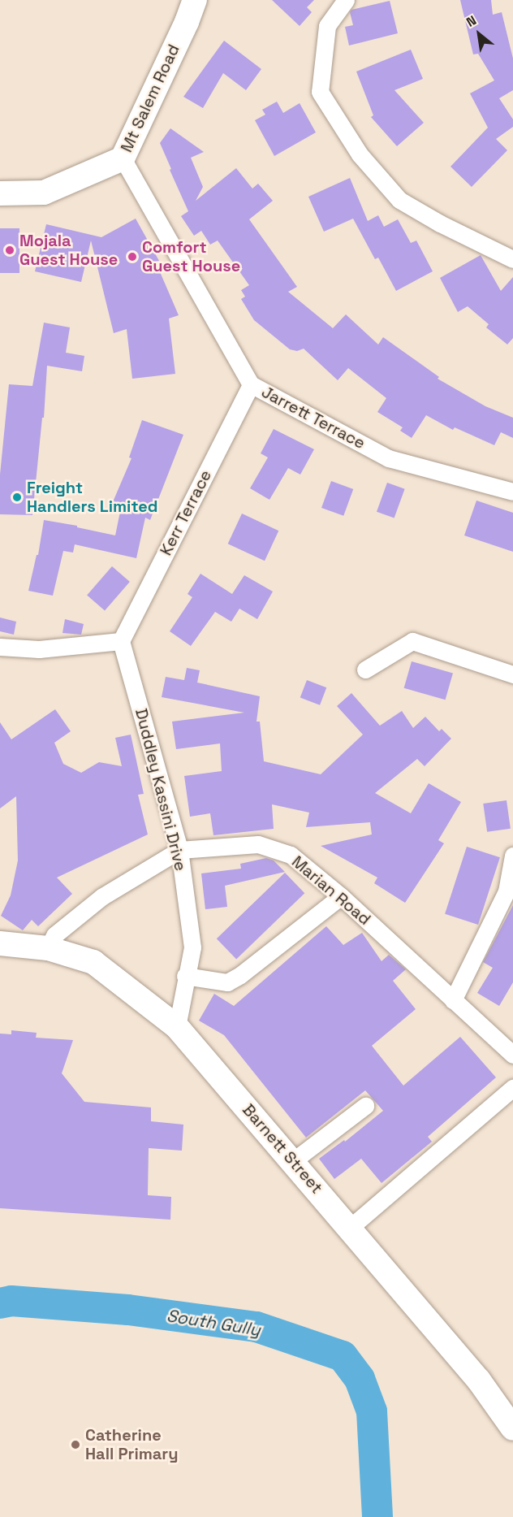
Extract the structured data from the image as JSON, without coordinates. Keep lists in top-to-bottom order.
{
  "streets": {
    "main road": ["Mt Salem Road", "Barnett Street"],
    "street": [
      "Jarrett Terrace",
      "Kerr Terrace",
      "Duddley Kassini Drive",
      "Marian Road"
    ]
  },
  "crossings": [
    ["Mt Salem Road", "Jarrett Terrace"],
    ["Jarrett Terrace", "Kerr Terrace"],
    ["Kerr Terrace", "Duddley Kassini Drive"],
    ["Duddley Kassini Drive", "Marian Road"],
    ["Duddley Kassini Drive", "Barnett Street"],
    ["Marian Road", "Barnett Street"]
  ],
  "water": ["South Gully"],
  "places": [
    "Mojala Guest House",
    "Comfort Guest House",
    "Freight Handlers Limited",
    "Catherine Hall Primary"
  ],
  "north": "top left"
}
